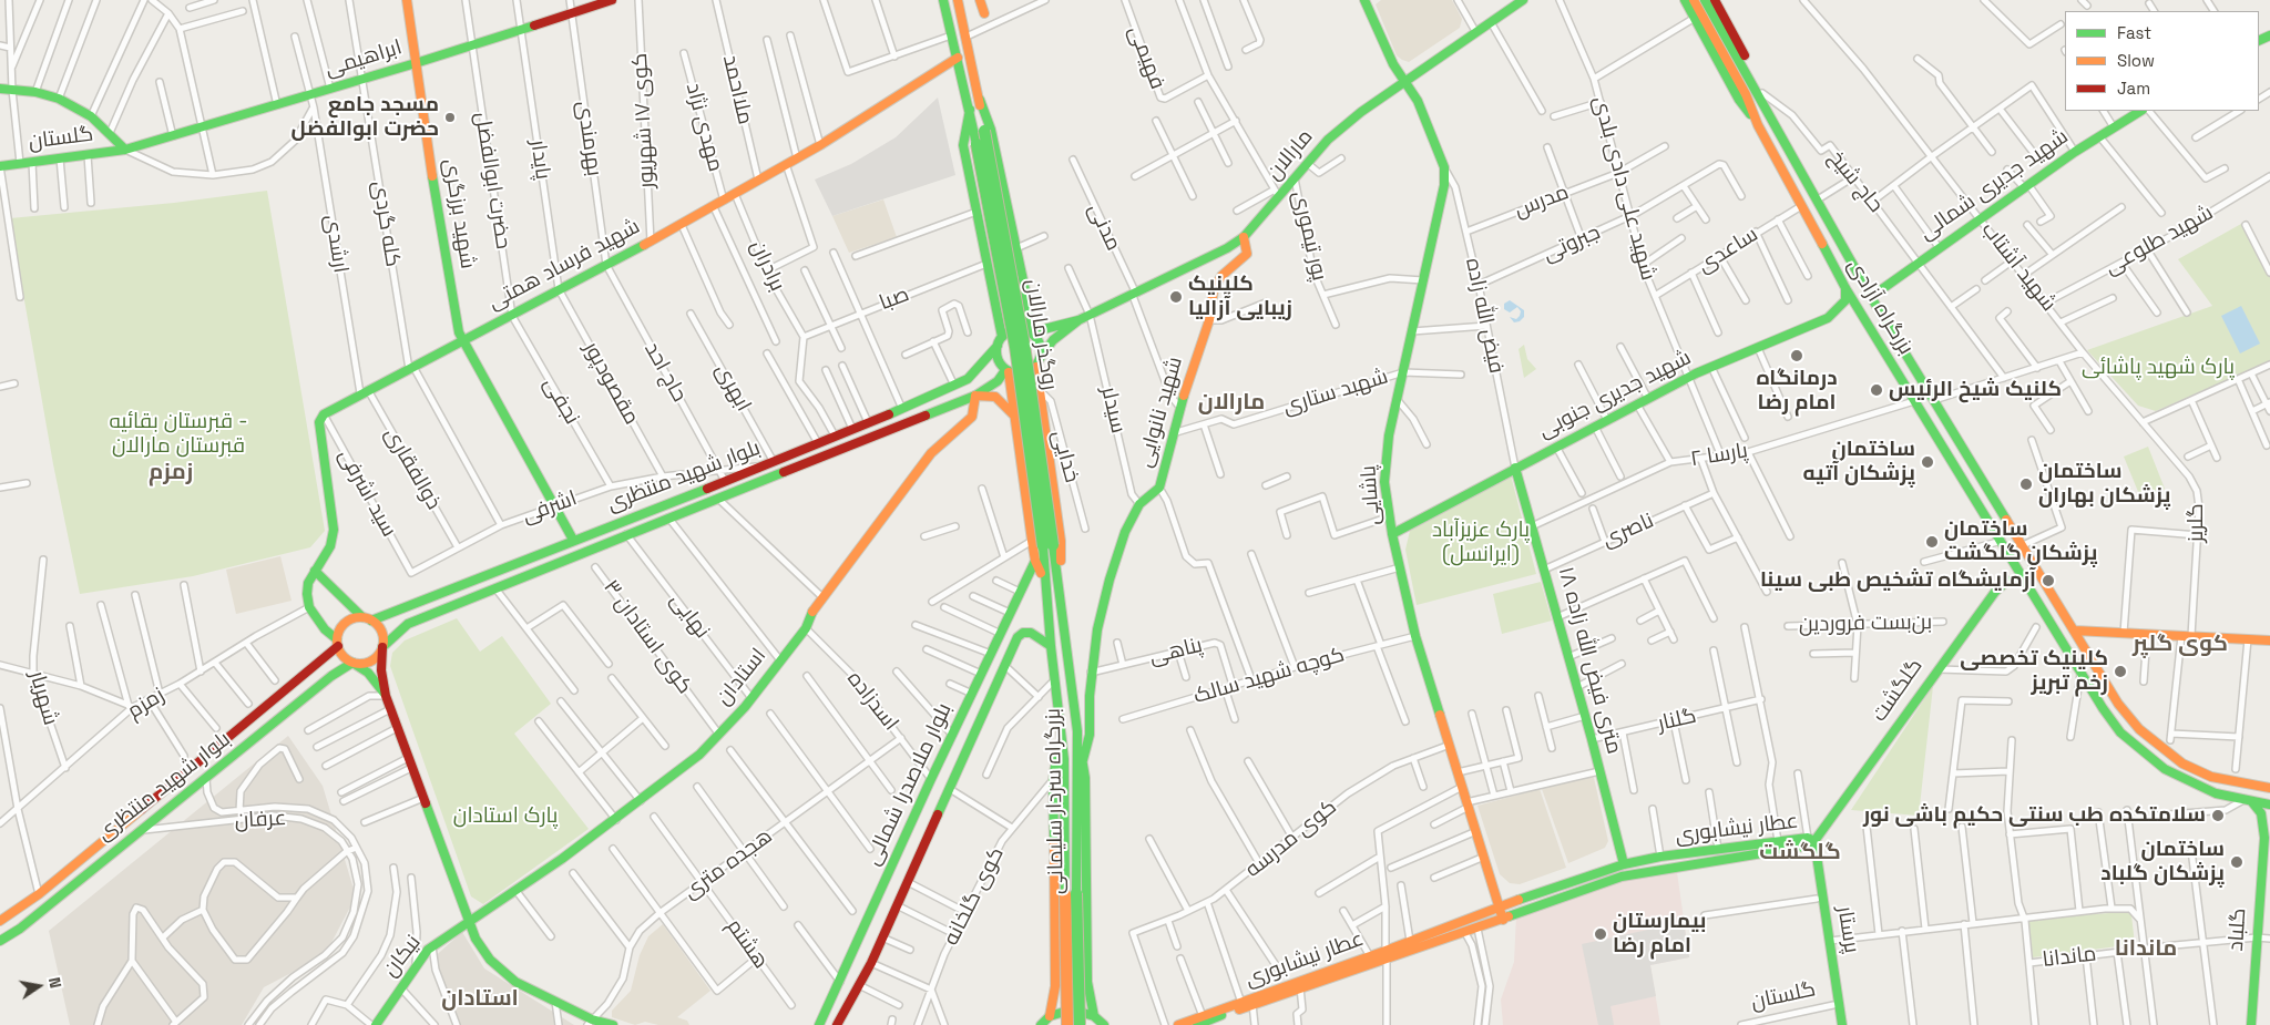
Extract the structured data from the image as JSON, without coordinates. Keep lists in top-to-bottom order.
{
  "streets": {
    "main road": [
      "ابراهیمی",
      "گلستان",
      "مارالان",
      "شهید جدیری شمالی",
      "شهید برزگری",
      "شهید فرساد همتی",
      "بزرگراه آزادی",
      "روگذر مارالان",
      "شهید جدیری جنوبی",
      "شهید نانوایی",
      "بلوار شهید منتظری",
      "پاشایی",
      "۱۸ متری فیض الله زاده",
      "استادان",
      "گلگشت",
      "بلوار ملاصدرا شمالی",
      "بزرگراه سردار سلیمانی",
      "عطار نیشابوری",
      "پرستار",
      "گلباد",
      "نیکان"
    ],
    "street": [
      "فهیمی",
      "ملااحمد",
      "کوی ۱۷ شهریور",
      "مهدی نژاد",
      "بهرمندی",
      "پایدار",
      "حضرت ابوالفضل",
      "حاج شیخ",
      "شهید علی دادی بلدی",
      "مدرس",
      "کله گردی",
      "مدنی",
      "پور تیموری",
      "شهید طلوعی",
      "ارشدی",
      "جبروتی",
      "ساعدی",
      "برادران",
      "شهید آشتاب",
      "صبا",
      "فیض الله زاده",
      "حاج احد",
      "مقصودپور",
      "ابهری",
      "شهبد ستاری",
      "نجفی",
      "سیدلر",
      "پارسا ۲",
      "خدایی",
      "ذوالفقاری",
      "سید اشرفی",
      "اشرفی",
      "گلریز",
      "ناصری",
      "نهایی",
      "بن‌بست فروردین",
      "کوی استادان ۳",
      "پناهی",
      "کوچه شهید سالک",
      "شهریار",
      "اسدزاده",
      "زمزم",
      "گلنار",
      "عرفان",
      "کوی مدرسه",
      "هجده متری",
      "کوی گلخانه",
      "هشتم",
      "ماندانا"
    ]
  },
  "crossings": [
    ["ابراهیمی", "گلستان"],
    ["ابراهیمی", "بهرمندی"],
    ["ابراهیمی", "پایدار"],
    ["ابراهیمی", "حضرت ابوالفضل"],
    ["ابراهیمی", "شهید برزگری"],
    ["ابراهیمی", "کله گردی"],
    ["ابراهیمی", "ارشدی"],
    ["ملااحمد", "شهید فرساد همتی"],
    ["کوی ۱۷ شهریور", "شهید فرساد همتی"],
    ["مهدی نژاد", "شهید فرساد همتی"],
    ["گلستان", "پرستار"],
    ["بهرمندی", "شهید فرساد همتی"],
    ["بهرمندی", "حاج احد"],
    ["مارالان", "مدنی"],
    ["مارالان", "پور تیموری"],
    ["مارالان", "سیدلر"],
    ["مارالان", "شهید نانوایی"],
    ["مارالان", "پاشایی"],
    ["پایدار", "شهید فرساد همتی"],
    ["پایدار", "مقصودپور"],
    ["حضرت ابوالفضل", "شهید فرساد همتی"],
    ["حضرت ابوالفضل", "نجفی"],
    ["حاج شیخ", "شهید جدیری شمالی"],
    ["شهید جدیری شمالی", "شهید آشتاب"],
    ["شهید جدیری شمالی", "بزرگراه آزادی"],
    ["شهید علی دادی بلدی", "مدرس"],
    ["شهید علی دادی بلدی", "جبروتی"],
    ["شهید علی دادی بلدی", "ساعدی"],
    ["شهید علی دادی بلدی", "شهید جدیری جنوبی"],
    ["شهید علی دادی بلدی", "پارسا ۲"],
    ["مدرس", "فیض الله زاده"],
    ["شهید برزگری", "شهید فرساد همتی"],
    ["شهید برزگری", "بلوار شهید منتظری"],
    ["شهید برزگری", "اشرفی"],
    ["کله گردی", "شهید فرساد همتی"],
    ["کله گردی", "اشرفی"],
    ["مدنی", "شهید نانوایی"],
    ["شهید طلوعی", "شهید آشتاب"],
    ["ارشدی", "شهید فرساد همتی"],
    ["ارشدی", "ذوالفقاری"],
    ["جبروتی", "فیض الله زاده"],
    ["ساعدی", "بزرگراه آزادی"],
    ["شهید فرساد همتی", "برادران"],
    ["شهید فرساد همتی", "حاج احد"],
    ["شهید فرساد همتی", "مقصودپور"],
    ["شهید فرساد همتی", "نجفی"],
    ["شهید فرساد همتی", "ذوالفقاری"],
    ["شهید فرساد همتی", "سید اشرفی"],
    ["برادران", "صبا"],
    ["شهید آشتاب", "گلریز"],
    ["بزرگراه آزادی", "شهید جدیری جنوبی"],
    ["بزرگراه آزادی", "پارسا ۲"],
    ["بزرگراه آزادی", "گلگشت"],
    ["بزرگراه آزادی", "گلباد"],
    ["فیض الله زاده", "شهید جدیری جنوبی"],
    ["فیض الله زاده", "پاشایی"],
    ["فیض الله زاده", "۱۸ متری فیض الله زاده"],
    ["روگذر مارالان", "بزرگراه سردار سلیمانی"],
    ["حاج احد", "بلوار شهید منتظری"],
    ["حاج احد", "اشرفی"],
    ["مقصودپور", "اشرفی"],
    ["ابهری", "بلوار شهید منتظری"],
    ["شهبد ستاری", "شهید نانوایی"],
    ["شهبد ستاری", "پاشایی"],
    ["شهید جدیری جنوبی", "پاشایی"],
    ["شهید جدیری جنوبی", "۱۸ متری فیض الله زاده"],
    ["نجفی", "اشرفی"],
    ["سیدلر", "شهید نانوایی"],
    ["شهید نانوایی", "پناهی"],
    ["پارسا ۲", "۱۸ متری فیض الله زاده"],
    ["ذوالفقاری", "اشرفی"],
    ["بلوار شهید منتظری", "اشرفی"],
    ["بلوار شهید منتظری", "نهایی"],
    ["بلوار شهید منتظری", "استادان"],
    ["بلوار شهید منتظری", "عرفان"],
    ["سید اشرفی", "اشرفی"],
    ["پاشایی", "کوچه شهید سالک"],
    ["پاشایی", "عطار نیشابوری"],
    ["پاشایی", "کوی مدرسه"],
    ["ناصری", "۱۸ متری فیض الله زاده"],
    ["نهایی", "استادان"],
    ["کوی استادان ۳", "استادان"],
    ["پناهی", "کوچه شهید سالک"],
    ["۱۸ متری فیض الله زاده", "گلنار"],
    ["۱۸ متری فیض الله زاده", "عطار نیشابوری"],
    ["استادان", "اسدزاده"],
    ["استادان", "نیکان"],
    ["گلگشت", "عطار نیشابوری"],
    ["گلگشت", "پرستار"],
    ["شهریار", "زمزم"],
    ["اسدزاده", "بلوار ملاصدرا شمالی"],
    ["اسدزاده", "هجده متری"],
    ["بلوار ملاصدرا شمالی", "بزرگراه سردار سلیمانی"],
    ["عطار نیشابوری", "پرستار"],
    ["هجده متری", "هشتم"],
    ["گلباد", "ماندانا"]
  ],
  "districts": [
    "مارالان",
    "زمزم",
    "کوی گلپر",
    "گلگشت",
    "ماندانا",
    "استادان"
  ],
  "parks": [
    "پارک شهید پاشائی",
    "قبرستان بقائیه - قبرستان مارالان",
    "پارک عزیزآباد (ایرانسل)",
    "پارک استادان"
  ],
  "places": [
    "مسجد جامع حضرت ابوالفضل",
    "کلینیک زیبایی آزالیا",
    "درمانگاه امام رضا",
    "کلنیک شیخ الرئیس",
    "ساختمان پزشکان آتیه",
    "ساختمان پزشکان بهاران",
    "ساختمان پزشکان گلگشت",
    "آزمایشگاه تشخیص طبی سینا",
    "کلینیک تخصصی زخم تبریز",
    "سلامتکده طب سنتی حکیم باشی نور",
    "ساختمان پزشکان گلباد",
    "بیمارستان امام رضا"
  ],
  "legend": ["Fast", "Slow", "Jam"],
  "north": "right"
}
